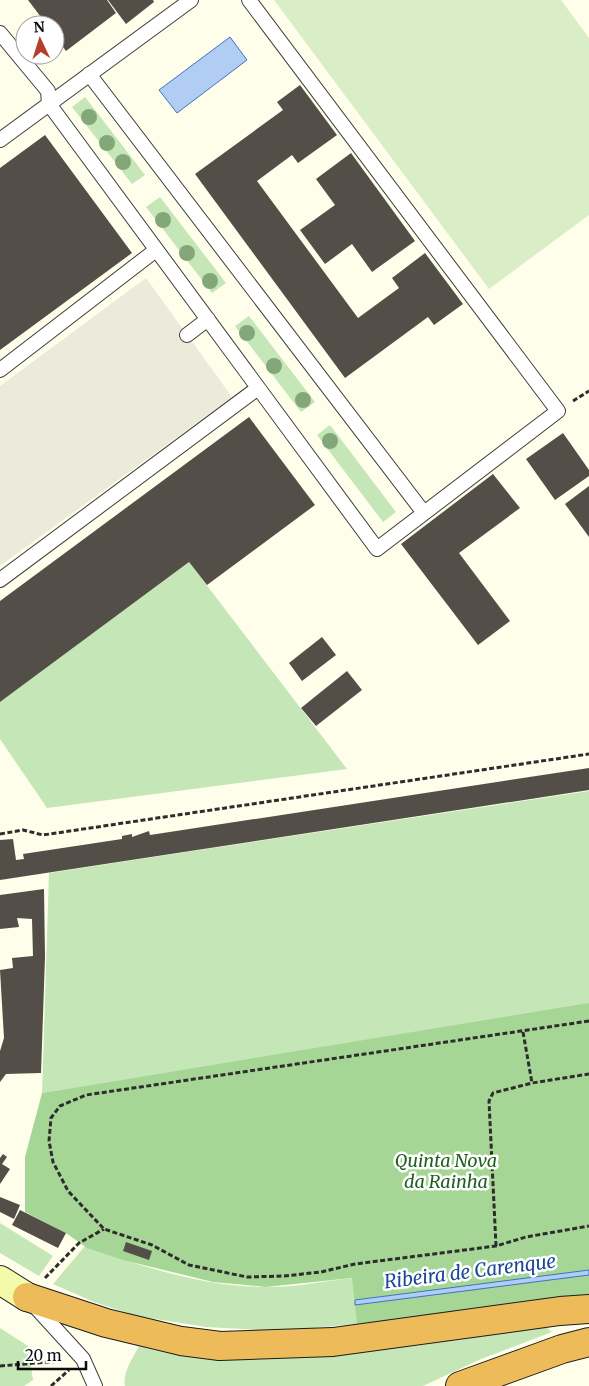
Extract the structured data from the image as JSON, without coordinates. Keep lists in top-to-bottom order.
{
  "water": ["Ribeira de Carenque"],
  "parks": ["Quinta Nova da Rainha"],
  "scale_bar": "20 m",
  "north": "top"
}
